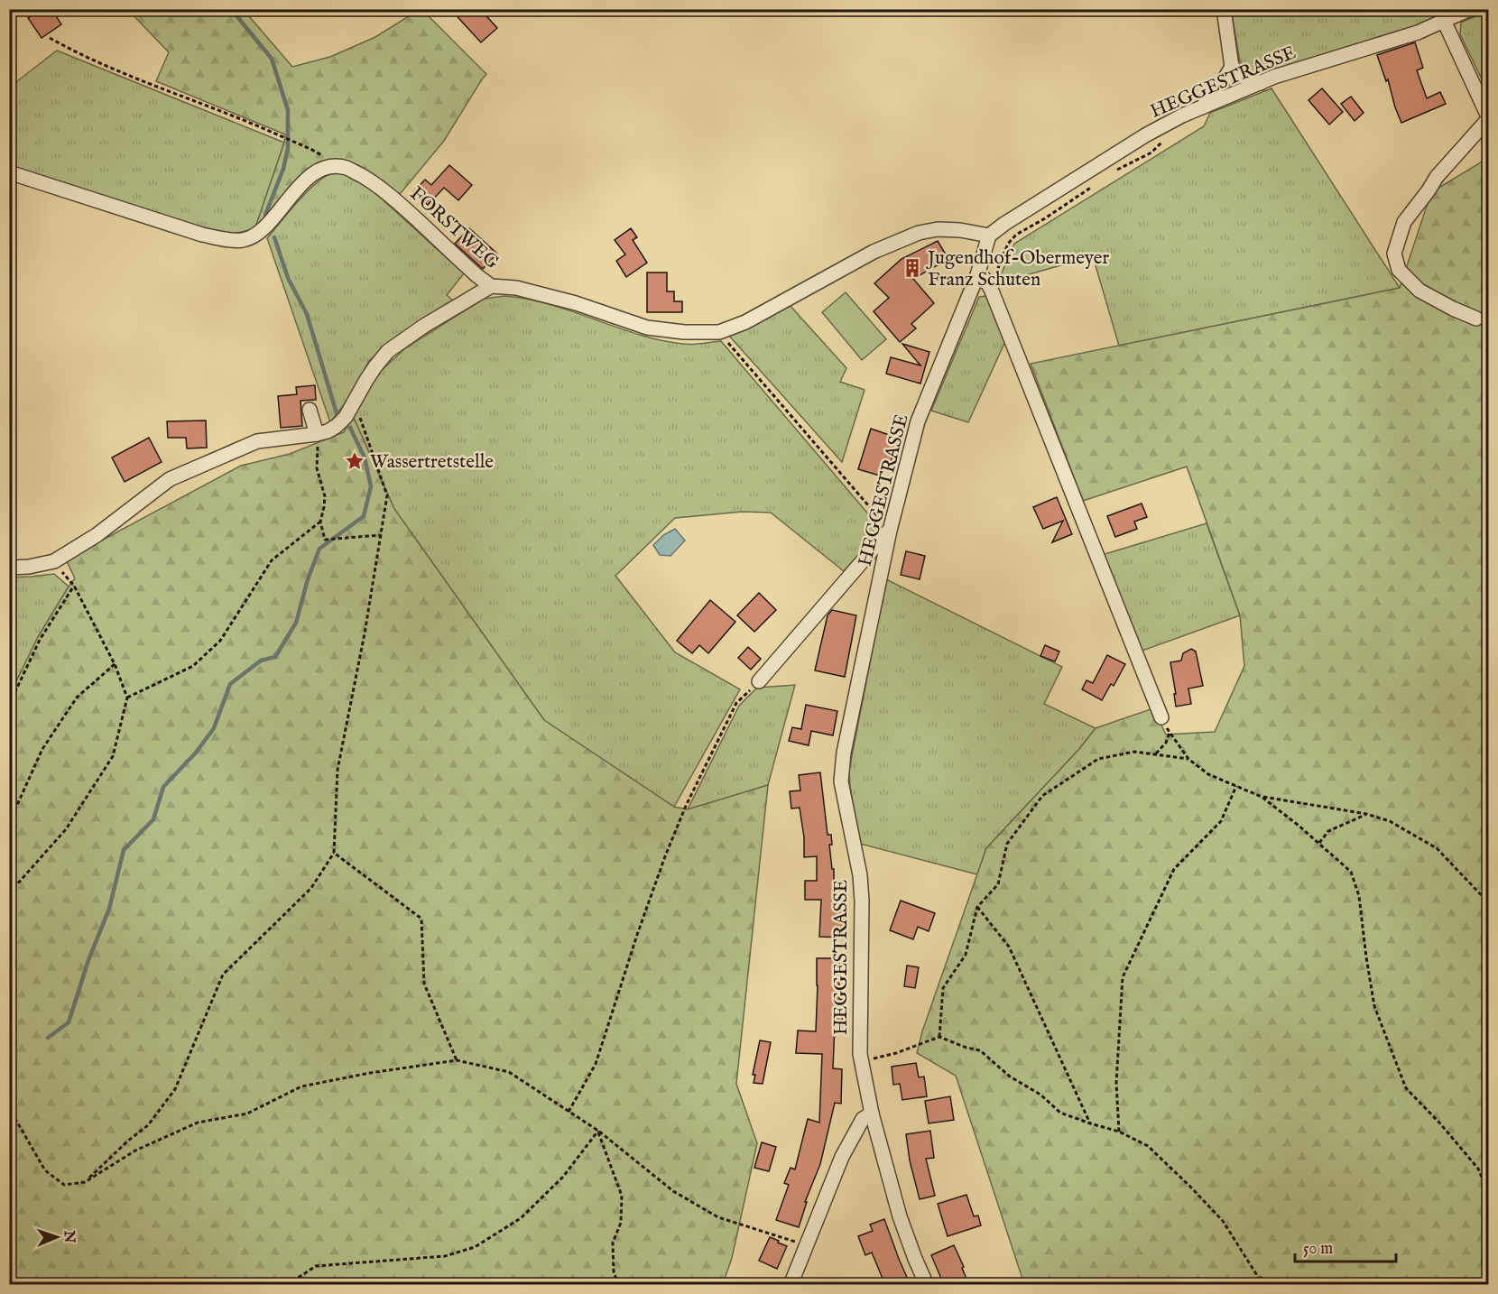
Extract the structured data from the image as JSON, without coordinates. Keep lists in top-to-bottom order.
{
  "streets": {
    "street": ["HEGGESTRASSE", "FORSTWEG"]
  },
  "crossings": [
    ["HEGGESTRASSE", "FORSTWEG"]
  ],
  "places": {
    "building": ["Jugendhof-Obermeyer Franz Schuten"],
    "place": ["Wassertretstelle"]
  },
  "scale_bar": "50 m",
  "north": "right"
}
